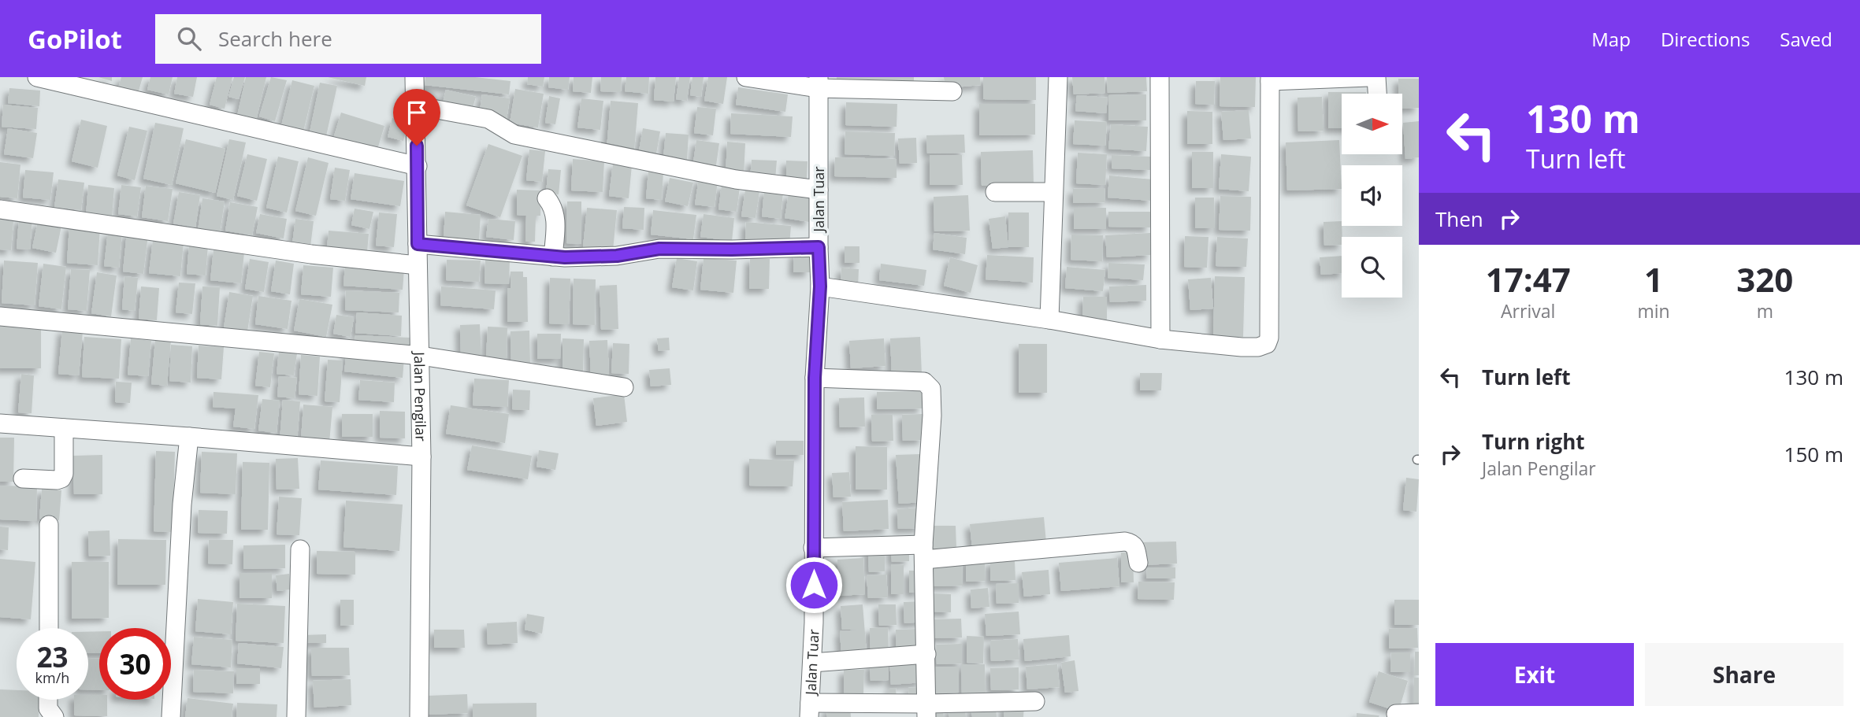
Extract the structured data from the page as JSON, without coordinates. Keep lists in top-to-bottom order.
{
  "streets": {
    "street": ["Jalan Tuar", "Jalan Pengilar"]
  },
  "north": "right",
  "page": {
    "header": "GoPilot",
    "search": "Search here",
    "nav": ["Map", "Directions", "Saved"],
    "turn": ["130 m", "Turn left"],
    "then": "Then",
    "eta": [
      "17:47",
      "Arrival",
      "1",
      "min",
      "320",
      "m"
    ],
    "list": [
      {
        "name": "Turn left",
        "value": "130 m"
      },
      {
        "name": "Turn right",
        "note": "Jalan Pengilar",
        "value": "150 m"
      }
    ],
    "speed": "23 km/h",
    "limit": "30",
    "buttons": ["Exit", "Share"]
  }
}
